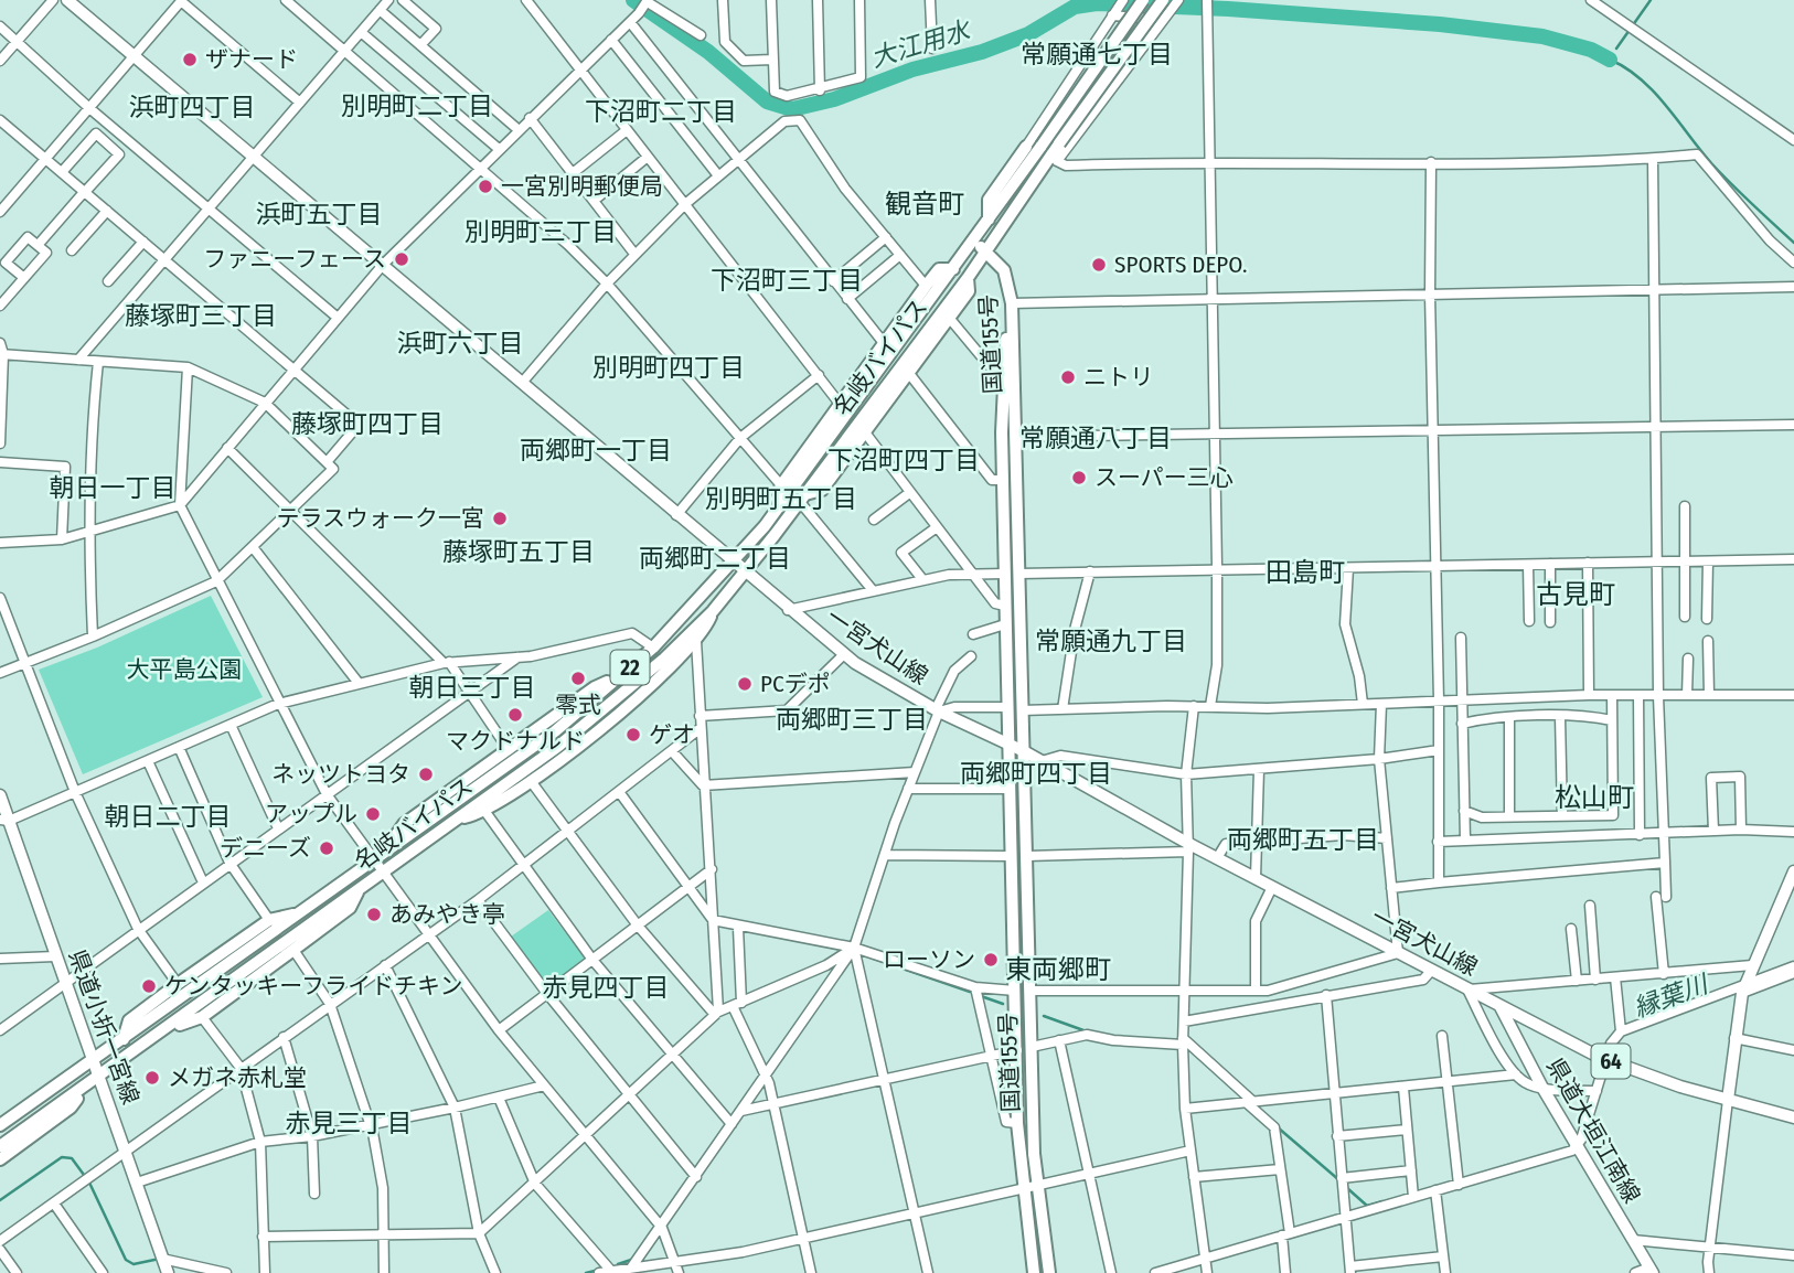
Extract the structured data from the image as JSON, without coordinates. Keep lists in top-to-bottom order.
{
  "streets": {
    "highway": ["国道155号", "名岐バイパス", "22"],
    "main road": [
      "一宮犬山線",
      "県道小折一宮線",
      "64",
      "県道大垣江南線"
    ]
  },
  "crossings": [
    ["国道155号", "名岐バイパス"],
    ["国道155号", "一宮犬山線"],
    ["名岐バイパス", "一宮犬山線"],
    ["名岐バイパス", "22"],
    ["名岐バイパス", "県道小折一宮線"],
    ["一宮犬山線", "県道大垣江南線"]
  ],
  "districts": [
    "常願通七丁目",
    "別明町二丁目",
    "浜町四丁目",
    "下沼町二丁目",
    "観音町",
    "浜町五丁目",
    "別明町三丁目",
    "下沼町三丁目",
    "藤塚町三丁目",
    "浜町六丁目",
    "別明町四丁目",
    "藤塚町四丁目",
    "常願通八丁目",
    "両郷町一丁目",
    "下沼町四丁目",
    "朝日一丁目",
    "別明町五丁目",
    "藤塚町五丁目",
    "両郷町二丁目",
    "田島町",
    "古見町",
    "常願通九丁目",
    "朝日三丁目",
    "両郷町三丁目",
    "両郷町四丁目",
    "松山町",
    "朝日二丁目",
    "両郷町五丁目",
    "東両郷町",
    "赤見四丁目",
    "赤見三丁目"
  ],
  "water": ["大江用水", "縁葉川"],
  "parks": ["大平島公園"],
  "places": [
    "ザナード",
    "一宮別明郵便局",
    "ファニーフェース",
    "SPORTS DEPO.",
    "ニトリ",
    "スーパー三心",
    "テラスウォーク一宮",
    "零式",
    "PCデポ",
    "マクドナルド",
    "ゲオ",
    "ネッツトヨタ",
    "アップル",
    "デニーズ",
    "あみやき亭",
    "ローソン",
    "ケンタッキーフライドチキン",
    "メガネ赤札堂"
  ]
}
